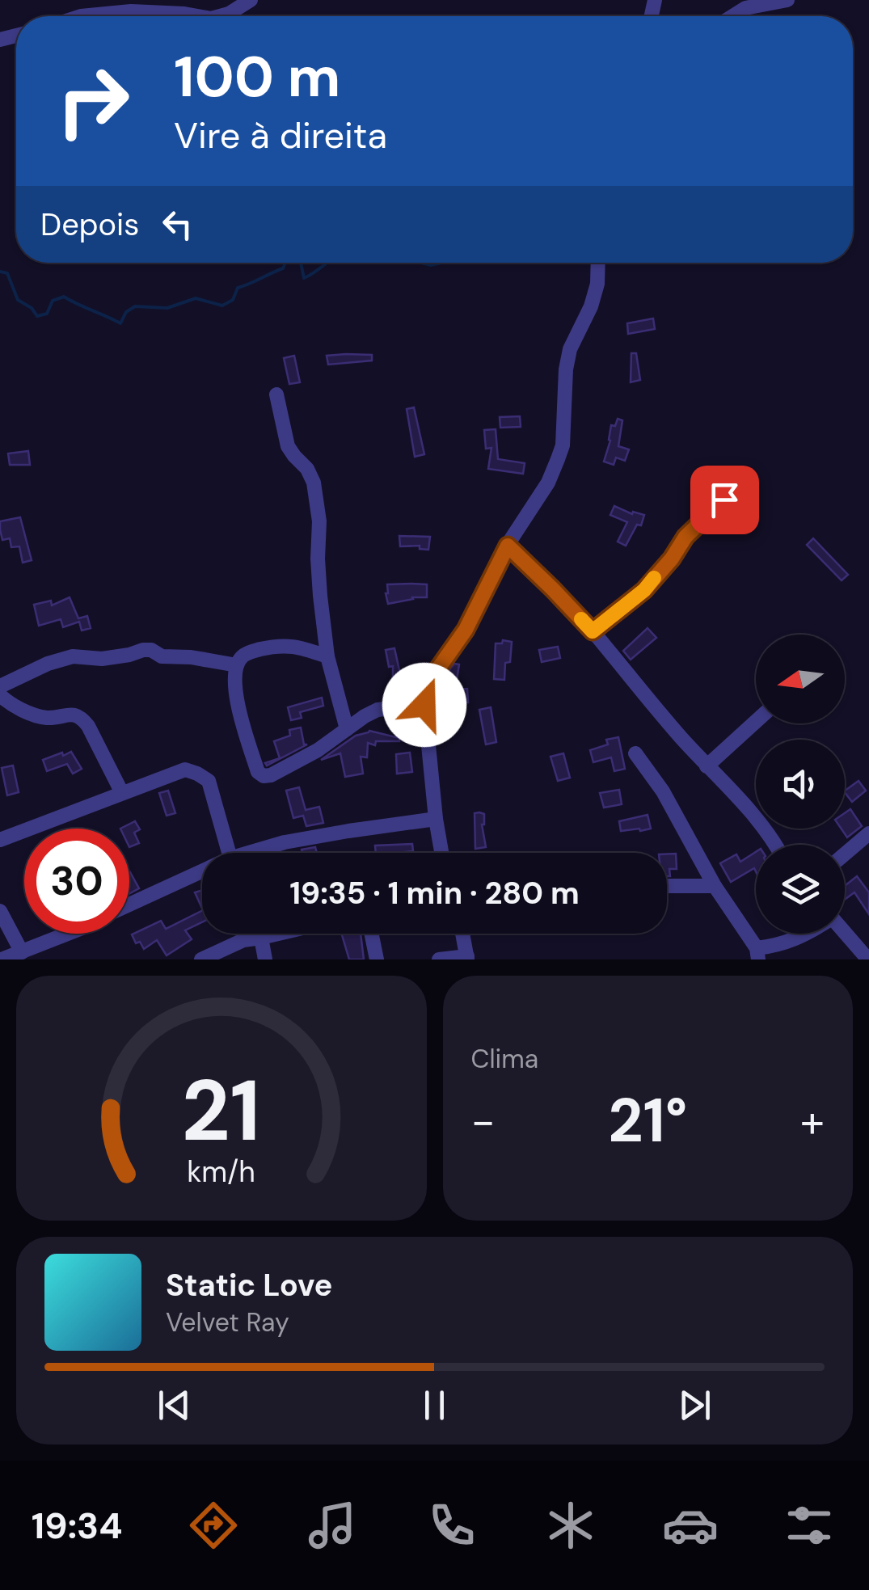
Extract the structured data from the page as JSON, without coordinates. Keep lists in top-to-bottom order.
{
  "north": "left",
  "page": {
    "turn": ["100 m", "Vire à direita"],
    "then": "Depois",
    "limit": "30",
    "trip": "19:35 · 1 min · 280 m",
    "tile": "Clima",
    "heat": ["−", "21°", "+"],
    "song": ["Static Love", "Velvet Ray"],
    "tabs": "19:34",
    "gauge": ["21", "km/h"]
  }
}
